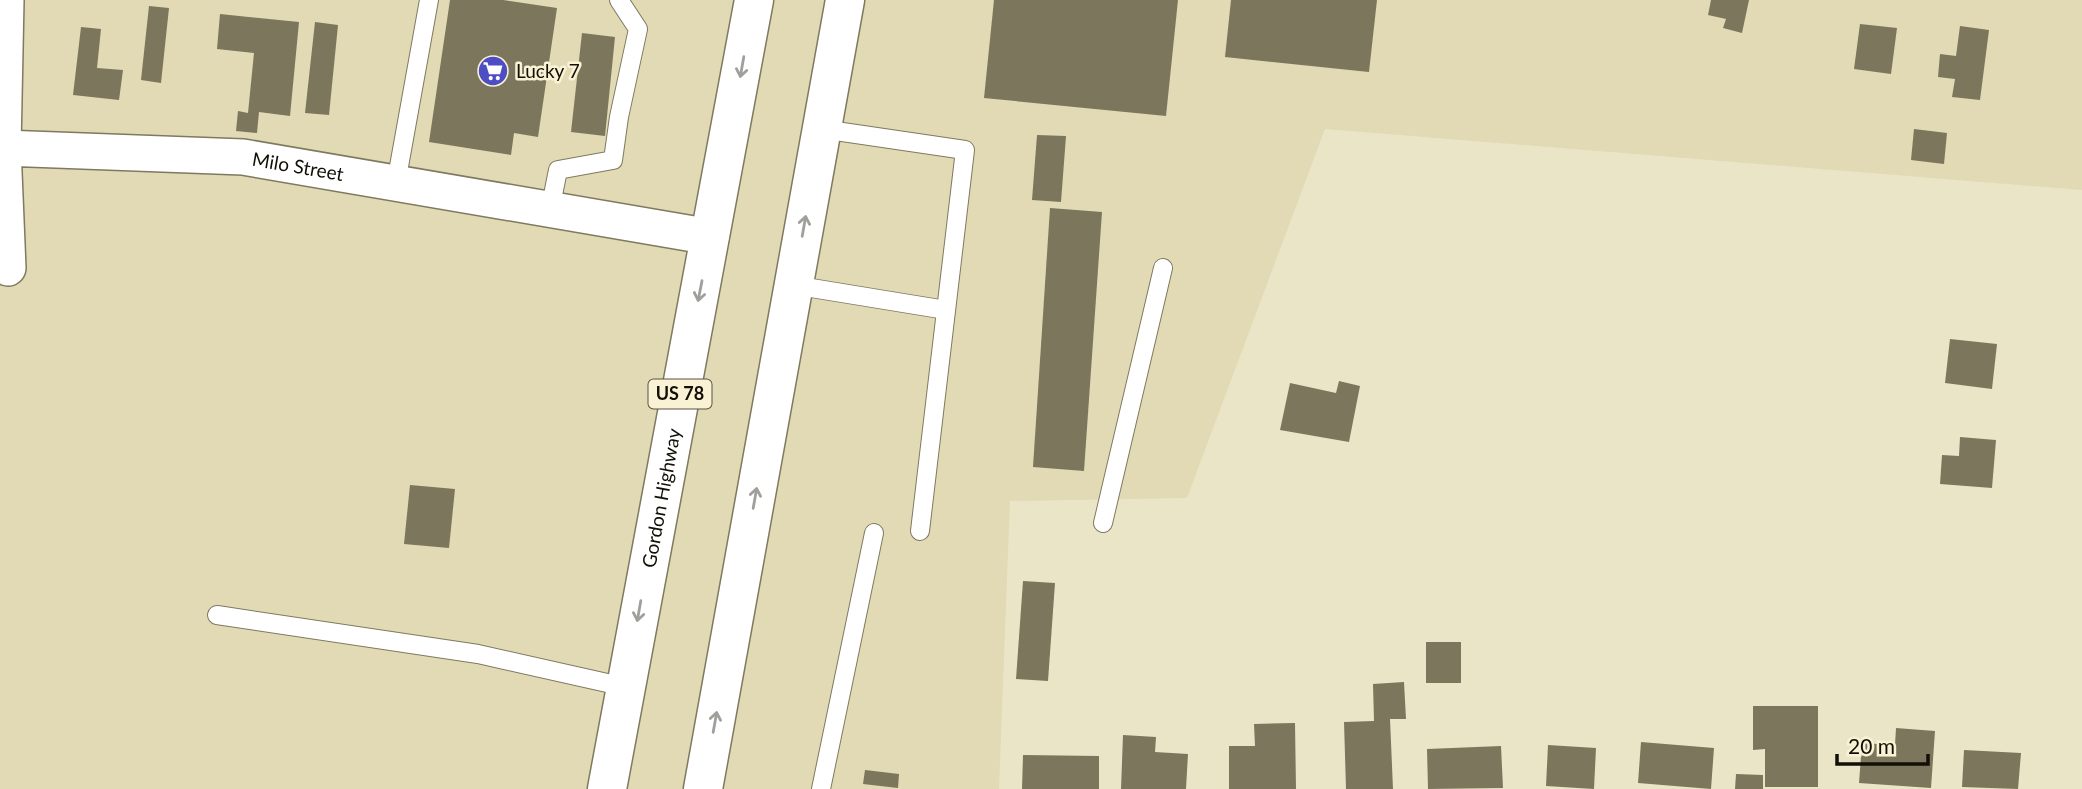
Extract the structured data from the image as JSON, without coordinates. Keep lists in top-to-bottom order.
{
  "streets": {
    "highway": ["US 78", "Gordon Highway"],
    "street": ["Milo Street"]
  },
  "crossings": [
    ["Milo Street", "Gordon Highway"]
  ],
  "places": {
    "supermarket": ["Lucky 7"]
  },
  "scale_bar": "20 m"
}
